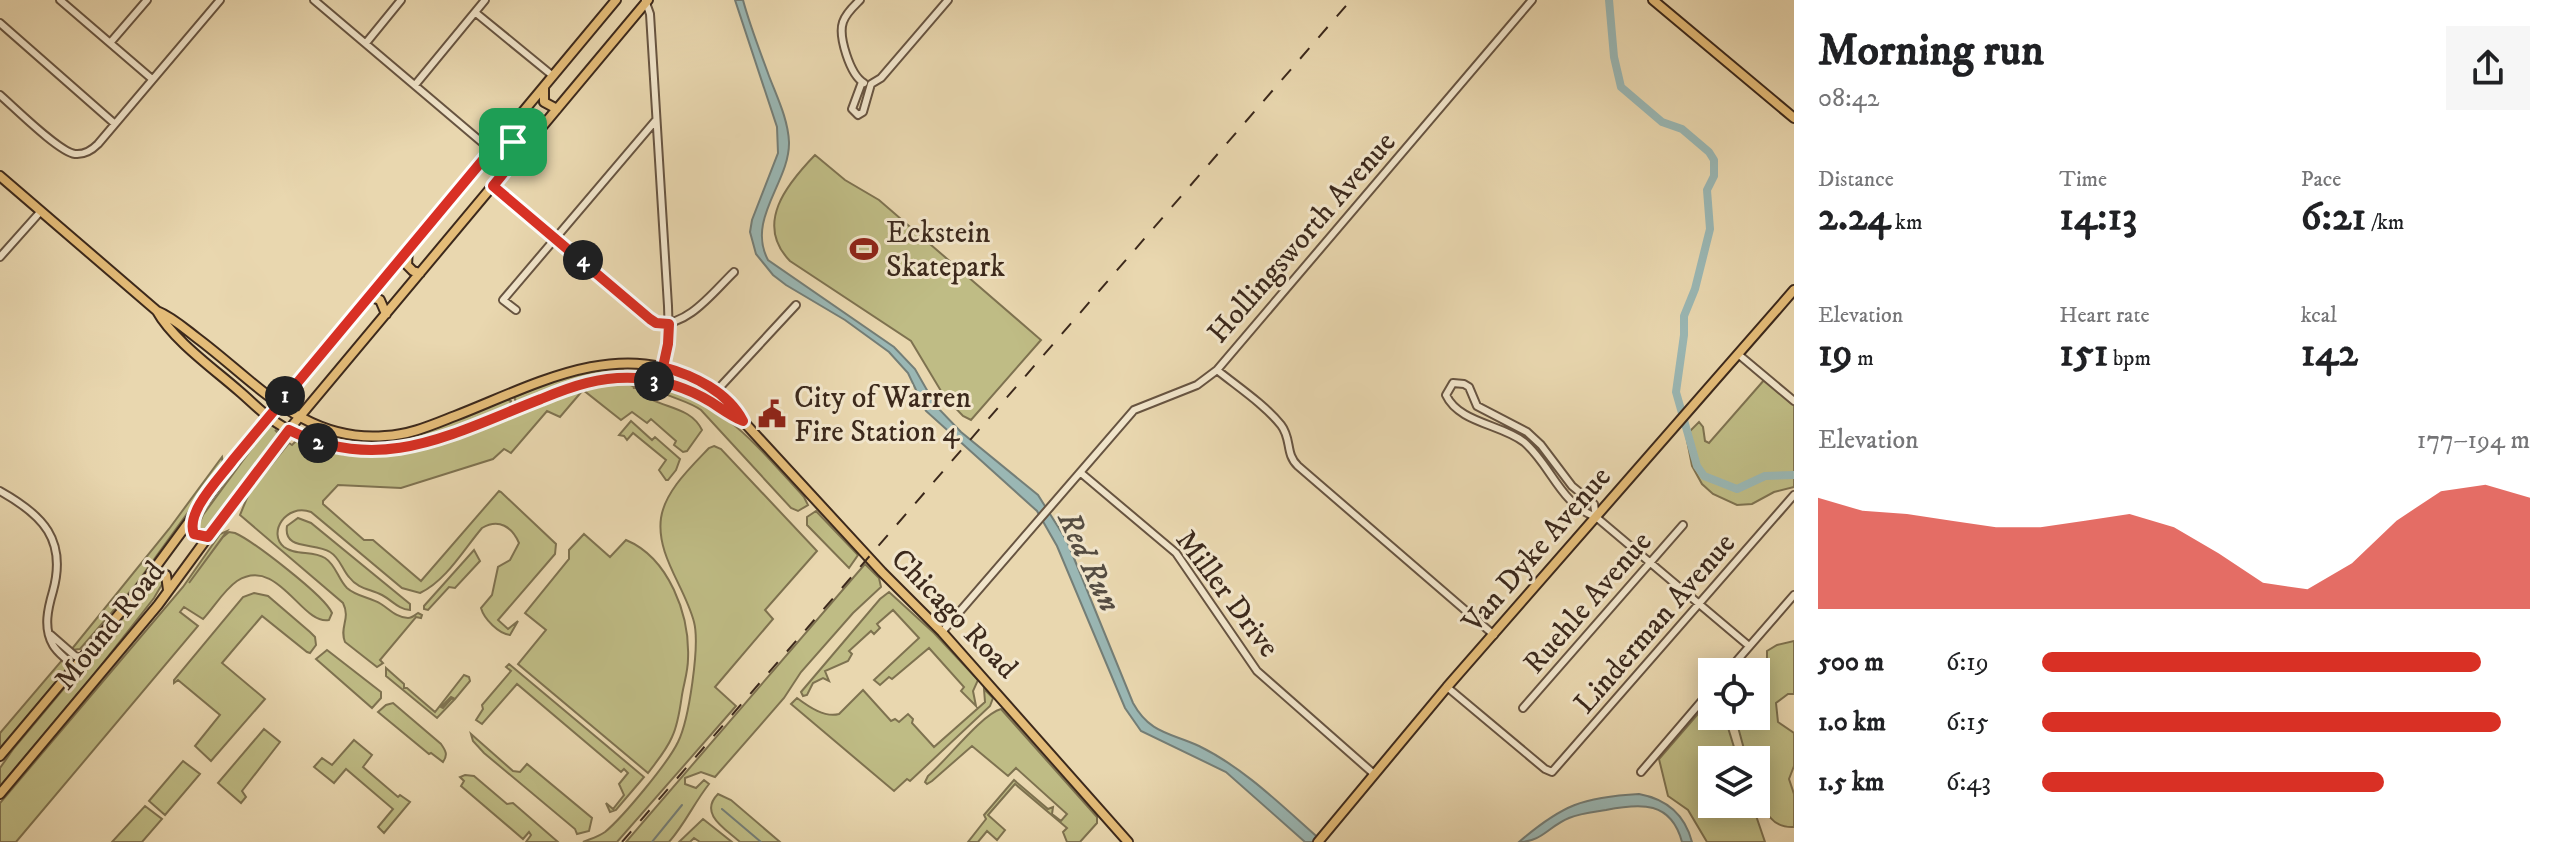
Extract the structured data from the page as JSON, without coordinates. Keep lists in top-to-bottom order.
{
  "streets": {
    "main road": ["Van Dyke Avenue", "Chicago Road", "Mound Road"],
    "street": [
      "Hollingsworth Avenue",
      "Miller Drive",
      "Ruehle Avenue",
      "Linderman Avenue"
    ]
  },
  "crossings": [
    ["Hollingsworth Avenue", "Miller Drive"],
    ["Hollingsworth Avenue", "Chicago Road"],
    ["Van Dyke Avenue", "Miller Drive"],
    ["Van Dyke Avenue", "Linderman Avenue"],
    ["Chicago Road", "Mound Road"]
  ],
  "water": ["Red Run"],
  "places": {
    "sports": ["Eckstein Skatepark"],
    "public building": ["City of Warren Fire Station 4"]
  },
  "page": {
    "heading": ["Morning run", "08:42"],
    "stats": [
      ["Distance", "2.24 km"],
      ["Time", "14:13"],
      ["Pace", "6:21 /km"],
      ["Elevation", "19 m"],
      ["Heart rate", "151 bpm"],
      ["kcal", "142"]
    ],
    "pins": [
      "4",
      "3",
      "1",
      "2"
    ],
    "chart": ["Elevation", "177–194 m"],
    "list": [
      {
        "name": "500 m",
        "note": "6:19"
      },
      {
        "name": "1.0 km",
        "note": "6:15"
      },
      {
        "name": "1.5 km",
        "note": "6:43"
      }
    ]
  }
}
